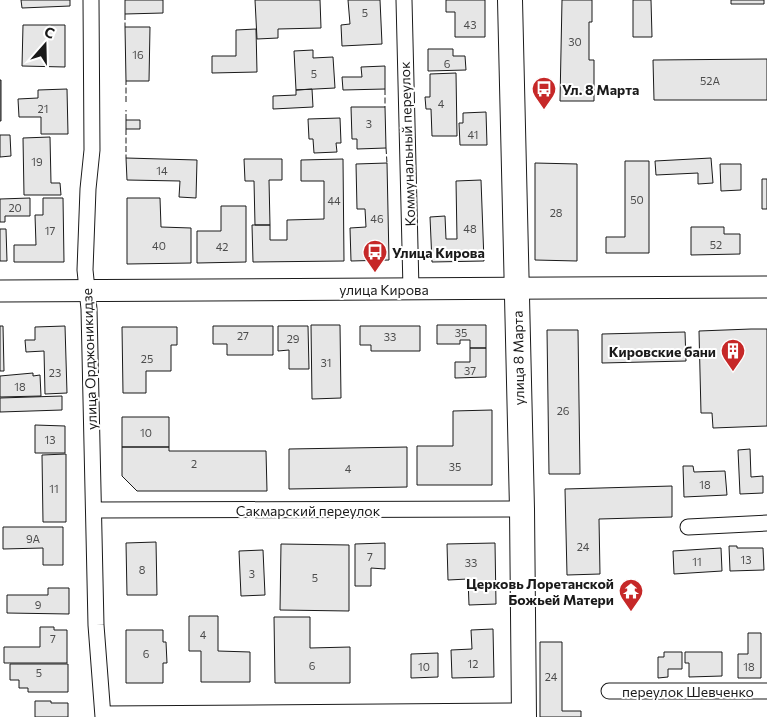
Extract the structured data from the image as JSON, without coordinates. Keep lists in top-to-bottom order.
{
  "streets": {
    "main road": ["улица Кирова", "улица 8 Марта"],
    "street": [
      "Коммунальный переулок",
      "улица Орджоникидзе",
      "Сакмарский переулок",
      "переулок Шевченко"
    ]
  },
  "crossings": [
    ["Коммунальный переулок", "улица Кирова"],
    ["улица Кирова", "улица 8 Марта"],
    ["улица Кирова", "улица Орджоникидзе"],
    ["улица 8 Марта", "Сакмарский переулок"],
    ["улица Орджоникидзе", "Сакмарский переулок"]
  ],
  "places": {
    "bus stop": ["Ул. 8 Марта", "Улица Кирова"],
    "building": ["Кировские бани"],
    "temple": ["Церковь Лоретанской Божьей Матери"]
  },
  "house_numbers": [
    "5",
    "43",
    "30",
    "16",
    "6",
    "5",
    "52А",
    "4",
    "21",
    "3",
    "41",
    "19",
    "14",
    "50",
    "44",
    "20",
    "28",
    "46",
    "48",
    "17",
    "52",
    "40",
    "42",
    "35",
    "27",
    "33",
    "29",
    "25",
    "31",
    "37",
    "23",
    "18",
    "26",
    "10",
    "13",
    "2",
    "35",
    "4",
    "18",
    "11",
    "9А",
    "24",
    "7",
    "13",
    "11",
    "33",
    "8",
    "3",
    "5",
    "9",
    "4",
    "7",
    "6",
    "12",
    "6",
    "10",
    "18",
    "5",
    "24"
  ],
  "north": "top"
}
